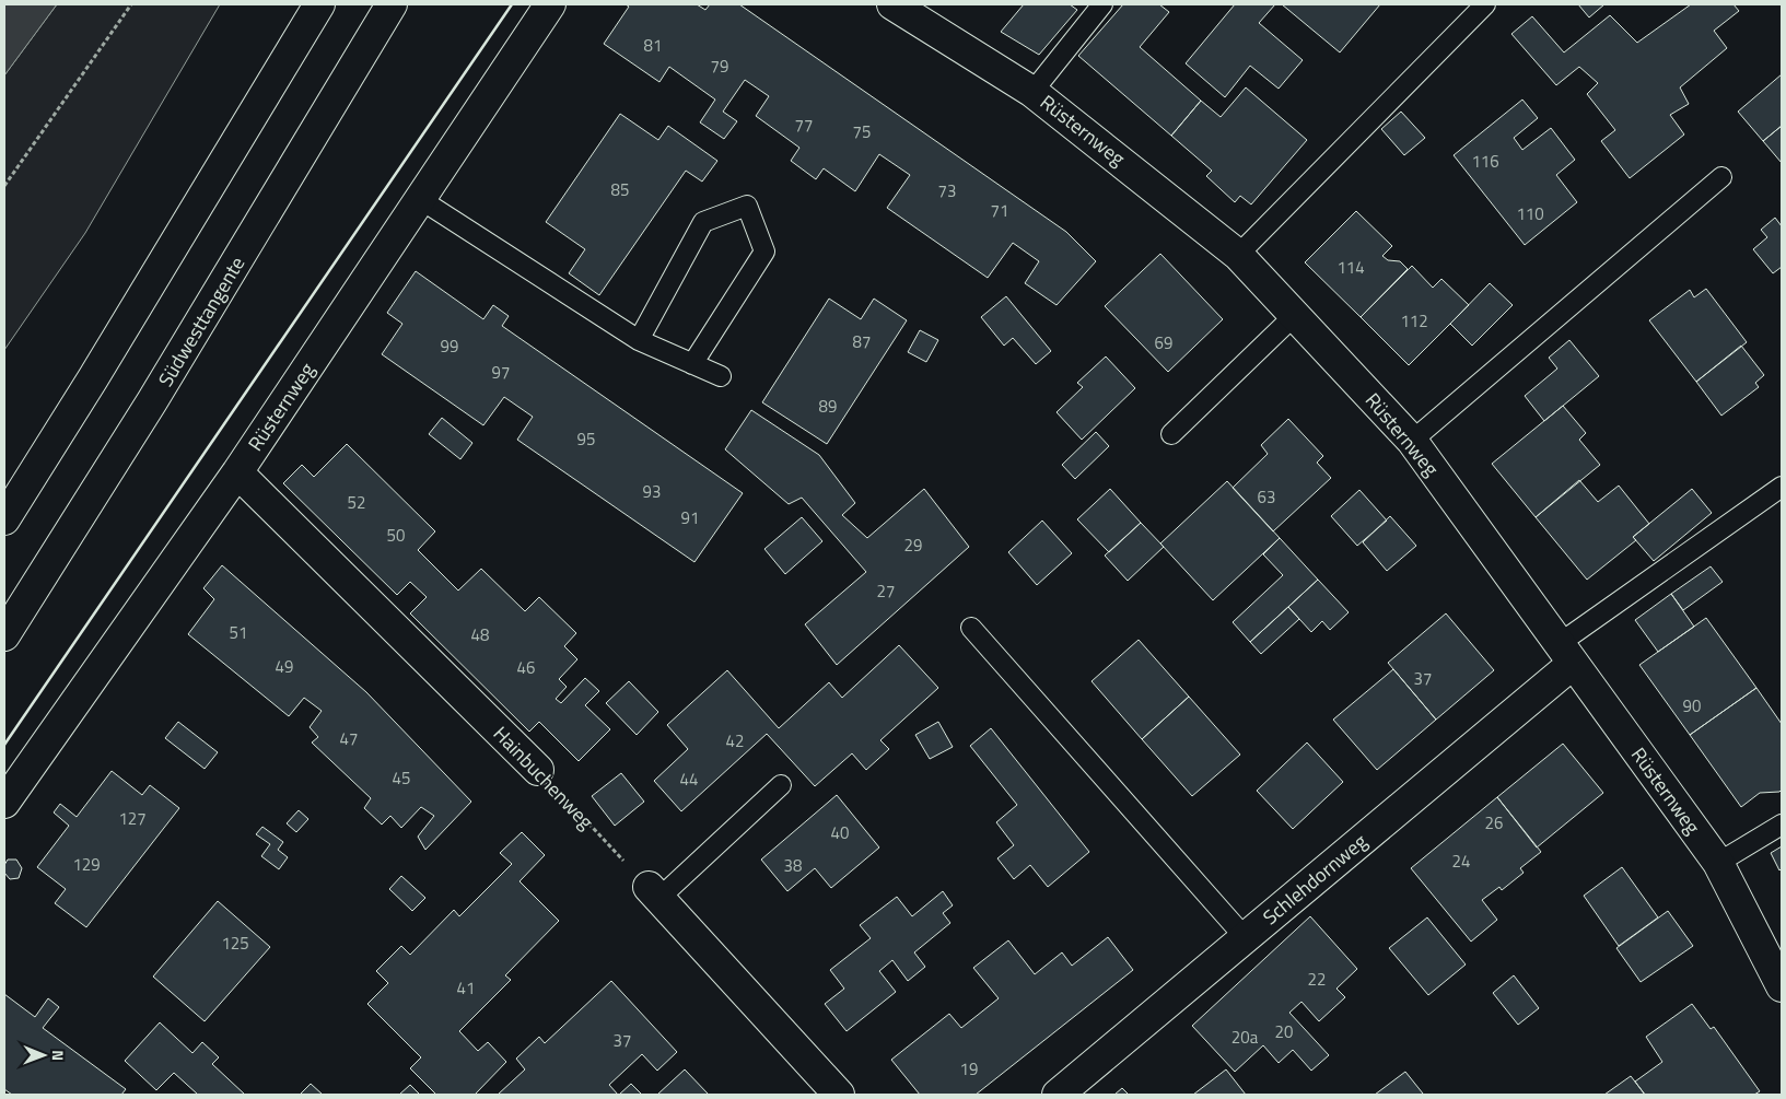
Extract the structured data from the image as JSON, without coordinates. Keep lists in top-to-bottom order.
{
  "streets": {
    "main road": [
      "Rüsternweg",
      "Südwesttangente",
      "Hainbuchenweg",
      "Schlehdornweg"
    ]
  },
  "crossings": [
    ["Rüsternweg", "Hainbuchenweg"],
    ["Rüsternweg", "Schlehdornweg"]
  ],
  "house_numbers": [
    "81",
    "79",
    "77",
    "75",
    "116",
    "85",
    "73",
    "71",
    "110",
    "114",
    "112",
    "87",
    "69",
    "99",
    "97",
    "89",
    "95",
    "93",
    "63",
    "52",
    "91",
    "50",
    "29",
    "27",
    "51",
    "48",
    "49",
    "46",
    "37",
    "90",
    "47",
    "42",
    "45",
    "44",
    "127",
    "26",
    "40",
    "24",
    "129",
    "38",
    "125",
    "22",
    "41",
    "20",
    "20a",
    "37",
    "19"
  ],
  "north": "right"
}
